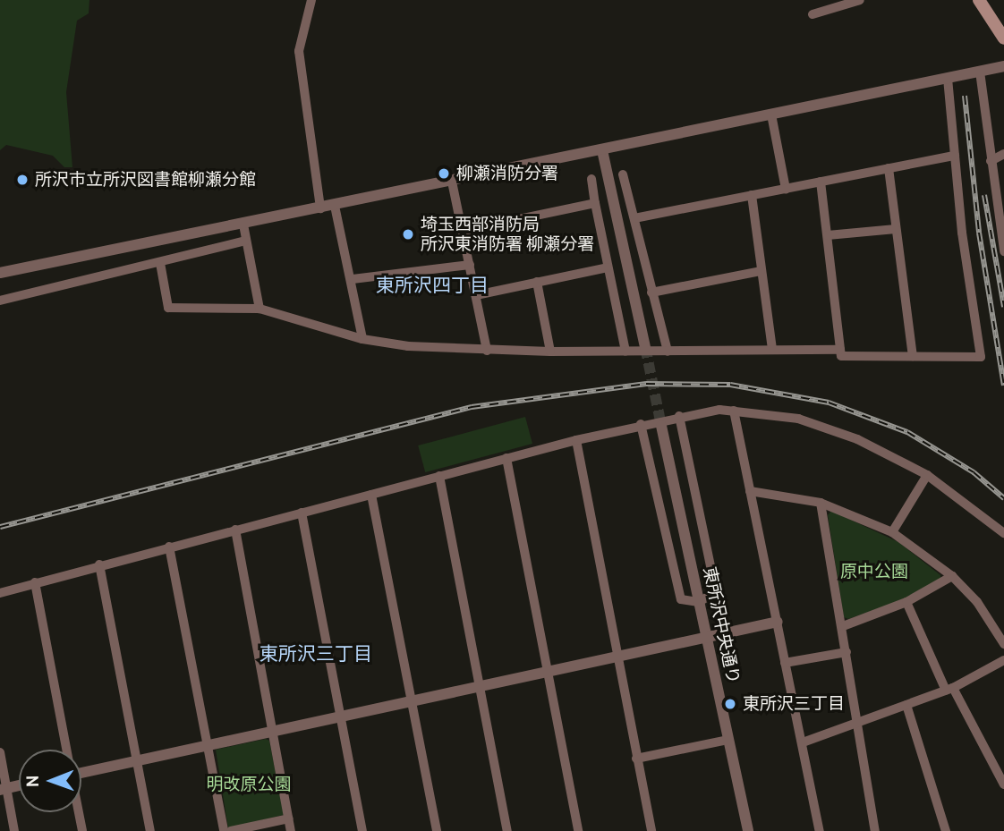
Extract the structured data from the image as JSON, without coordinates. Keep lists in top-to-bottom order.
{
  "streets": {
    "street": ["東所沢中央通り"]
  },
  "districts": ["東所沢四丁目", "東所沢三丁目"],
  "parks": ["原中公園", "明改原公園"],
  "places": [
    "柳瀬消防分署",
    "所沢市立所沢図書館柳瀬分館",
    "埼玉西部消防局 所沢東消防署 柳瀬分署",
    "東所沢三丁目"
  ],
  "north": "left"
}
